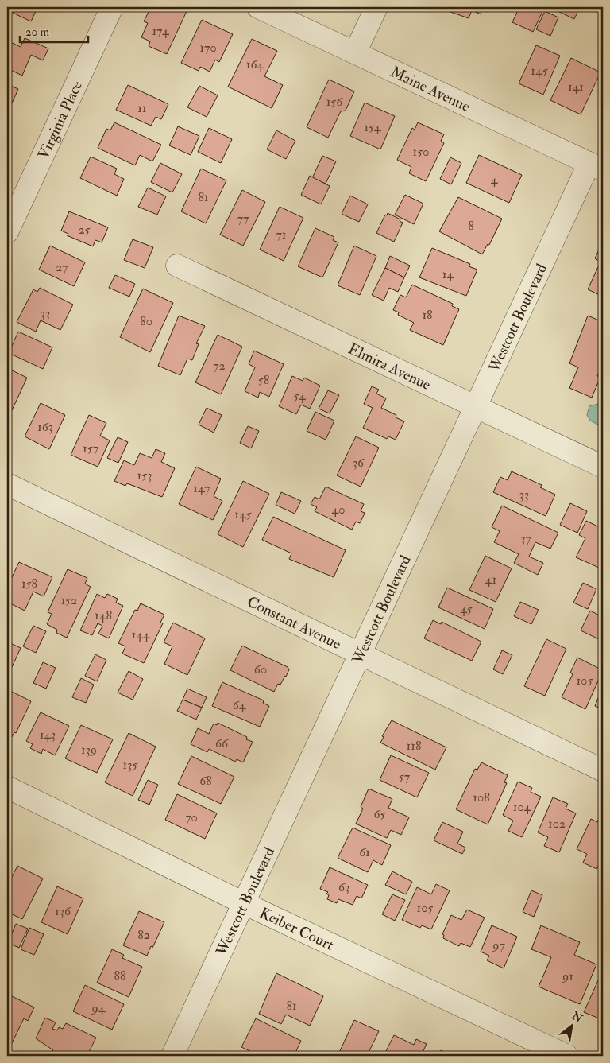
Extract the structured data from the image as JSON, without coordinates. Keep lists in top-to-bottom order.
{
  "streets": {
    "street": [
      "Maine Avenue",
      "Virginia Place",
      "Westcott Boulevard",
      "Elmira Avenue",
      "Constant Avenue",
      "Keiber Court"
    ]
  },
  "crossings": [
    ["Maine Avenue", "Westcott Boulevard"],
    ["Westcott Boulevard", "Elmira Avenue"],
    ["Westcott Boulevard", "Constant Avenue"],
    ["Westcott Boulevard", "Keiber Court"]
  ],
  "house_numbers": [
    "174",
    "170",
    "164",
    "145",
    "141",
    "156",
    "11",
    "154",
    "150",
    "4",
    "81",
    "77",
    "8",
    "25",
    "71",
    "27",
    "14",
    "33",
    "18",
    "80",
    "72",
    "58",
    "54",
    "163",
    "157",
    "36",
    "153",
    "147",
    "33",
    "40",
    "145",
    "37",
    "41",
    "158",
    "152",
    "45",
    "148",
    "144",
    "60",
    "105",
    "64",
    "143",
    "66",
    "118",
    "139",
    "135",
    "57",
    "68",
    "108",
    "104",
    "65",
    "70",
    "102",
    "61",
    "63",
    "105",
    "136",
    "82",
    "97",
    "88",
    "91",
    "81",
    "94"
  ],
  "scale_bar": "20 m",
  "north": "top right"
}
